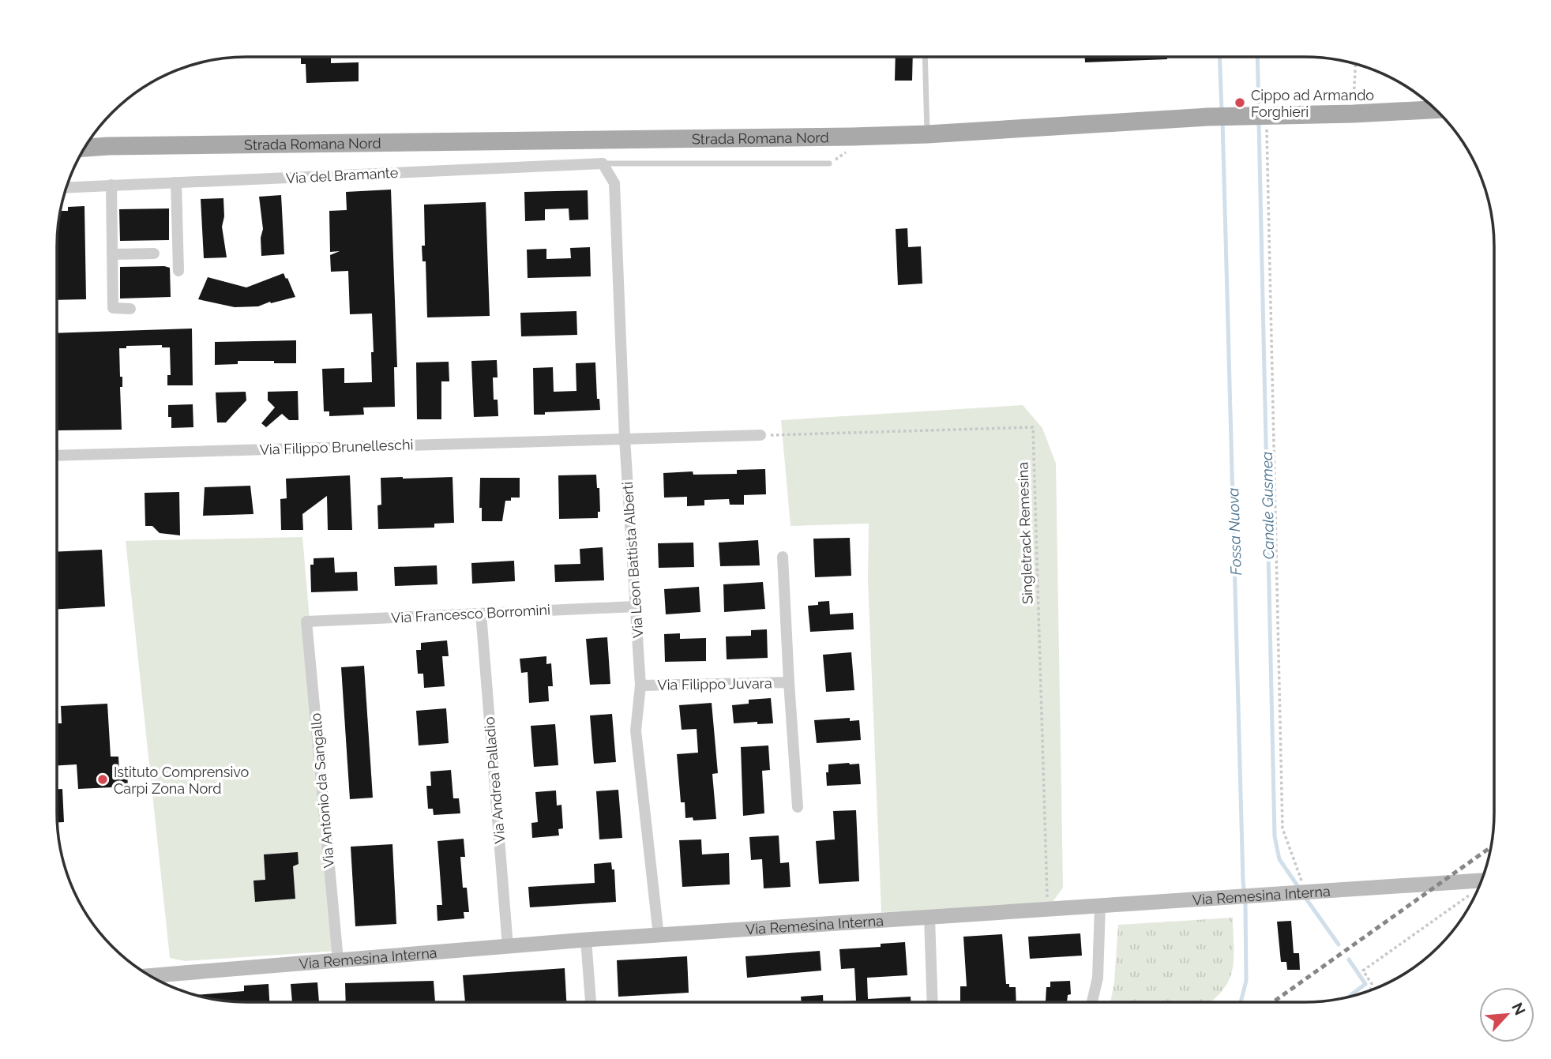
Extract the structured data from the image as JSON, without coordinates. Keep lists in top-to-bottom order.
{
  "streets": {
    "main road": ["Strada Romana Nord"],
    "street": [
      "Via del Bramante",
      "Via Filippo Brunelleschi",
      "Via Leon Battista Alberti",
      "Via Francesco Borromini",
      "Via Filippo Juvara",
      "Via Andrea Palladio",
      "Via Antonio da Sangallo",
      "Via Remesina Interna"
    ],
    "path": ["Singletrack Remesina"]
  },
  "crossings": [
    ["Via del Bramante", "Via Leon Battista Alberti"],
    ["Via Filippo Brunelleschi", "Singletrack Remesina"],
    ["Via Filippo Brunelleschi", "Via Leon Battista Alberti"],
    ["Singletrack Remesina", "Via Remesina Interna"],
    ["Via Leon Battista Alberti", "Via Francesco Borromini"],
    ["Via Leon Battista Alberti", "Via Filippo Juvara"],
    ["Via Leon Battista Alberti", "Via Remesina Interna"],
    ["Via Francesco Borromini", "Via Andrea Palladio"],
    ["Via Francesco Borromini", "Via Antonio da Sangallo"],
    ["Via Andrea Palladio", "Via Remesina Interna"],
    ["Via Antonio da Sangallo", "Via Remesina Interna"]
  ],
  "water": ["Canale Gusmea", "Fossa Nuova"],
  "places": ["Cippo ad Armando Forghieri", "Istituto Comprensivo Carpi Zona Nord"],
  "north": "top right"
}
